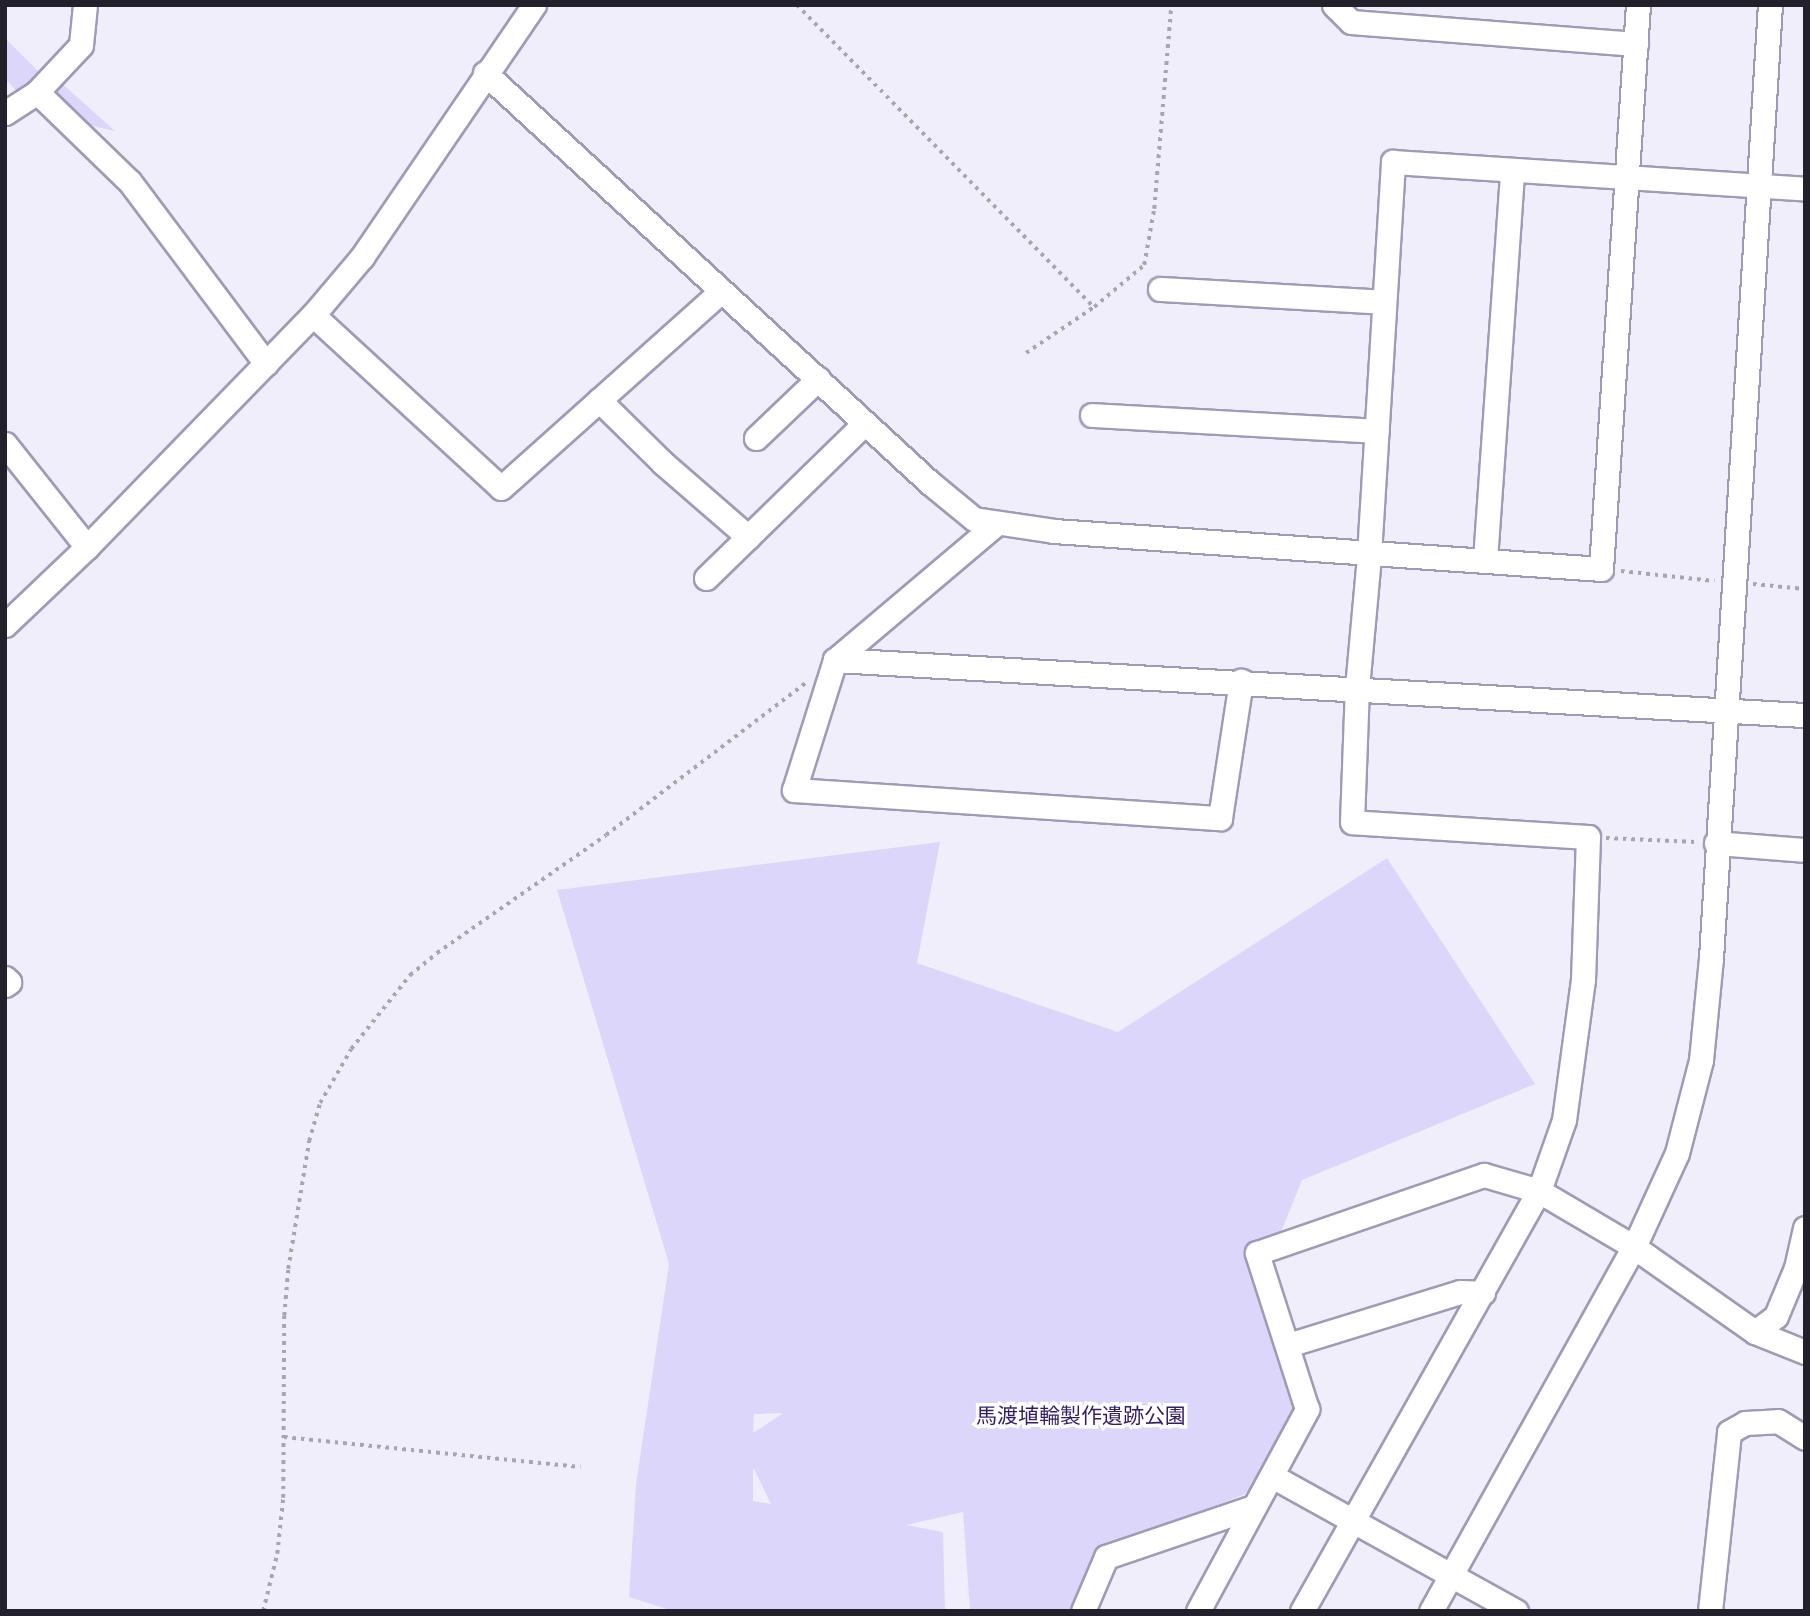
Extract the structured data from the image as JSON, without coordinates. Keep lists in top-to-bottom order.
{
  "parks": ["馬渡埴輪製作遺跡公園"]
}
